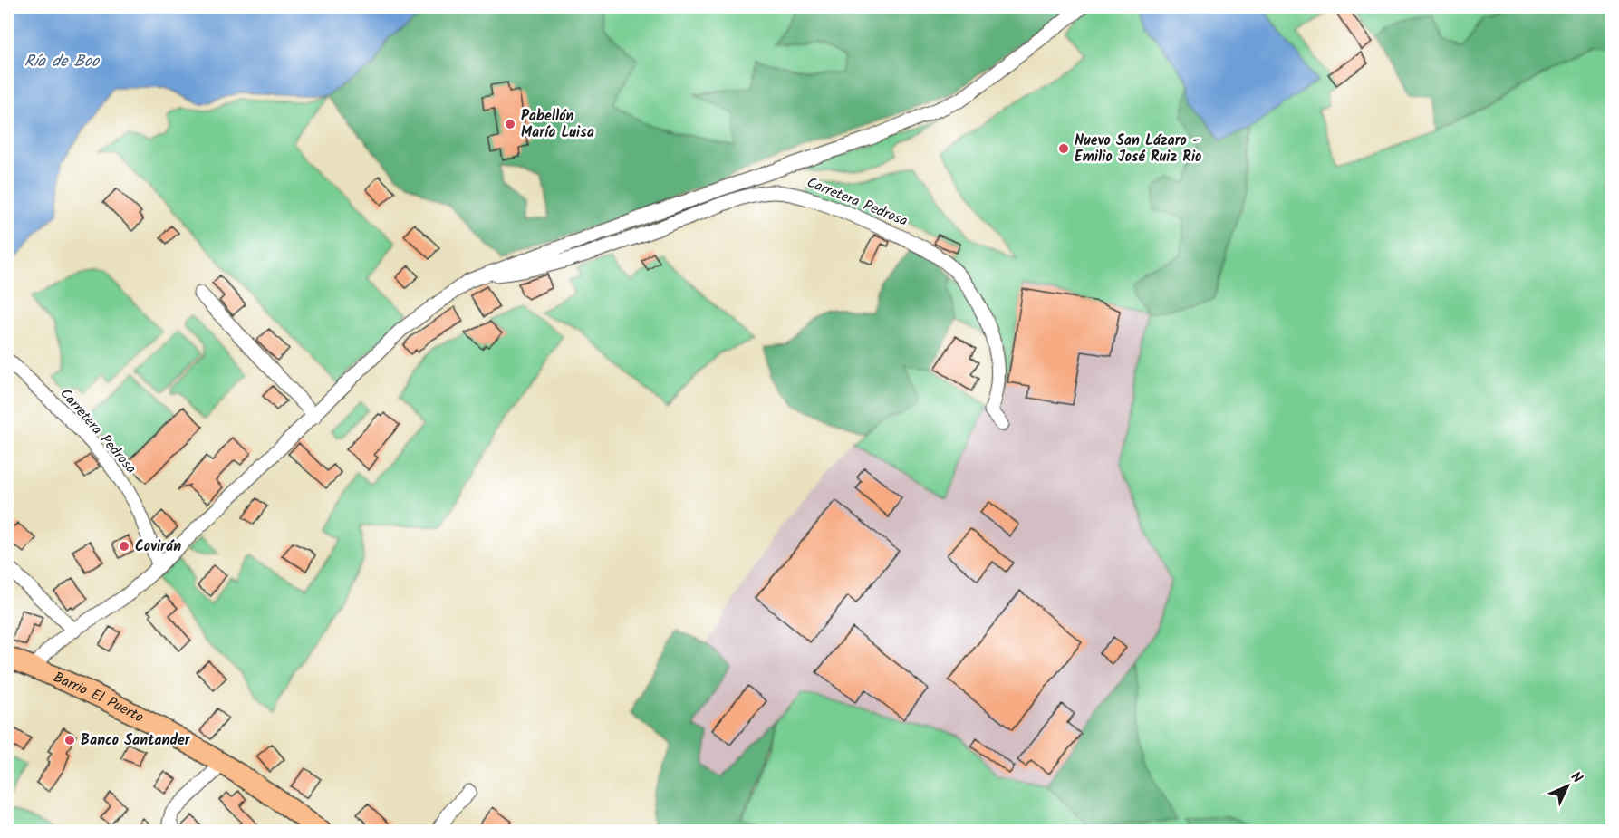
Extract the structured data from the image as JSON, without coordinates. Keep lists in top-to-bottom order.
{
  "streets": {
    "main road": ["Barrio El Puerto"],
    "street": ["Carretera Pedrosa"]
  },
  "crossings": [
    ["Carretera Pedrosa", "Barrio El Puerto"]
  ],
  "water": ["Ría de Boo"],
  "places": [
    "Pabellón María Luisa",
    "Nuevo San Lázaro - Emilio José Ruiz Rio",
    "Covirán",
    "Banco Santander"
  ],
  "north": "top right"
}
